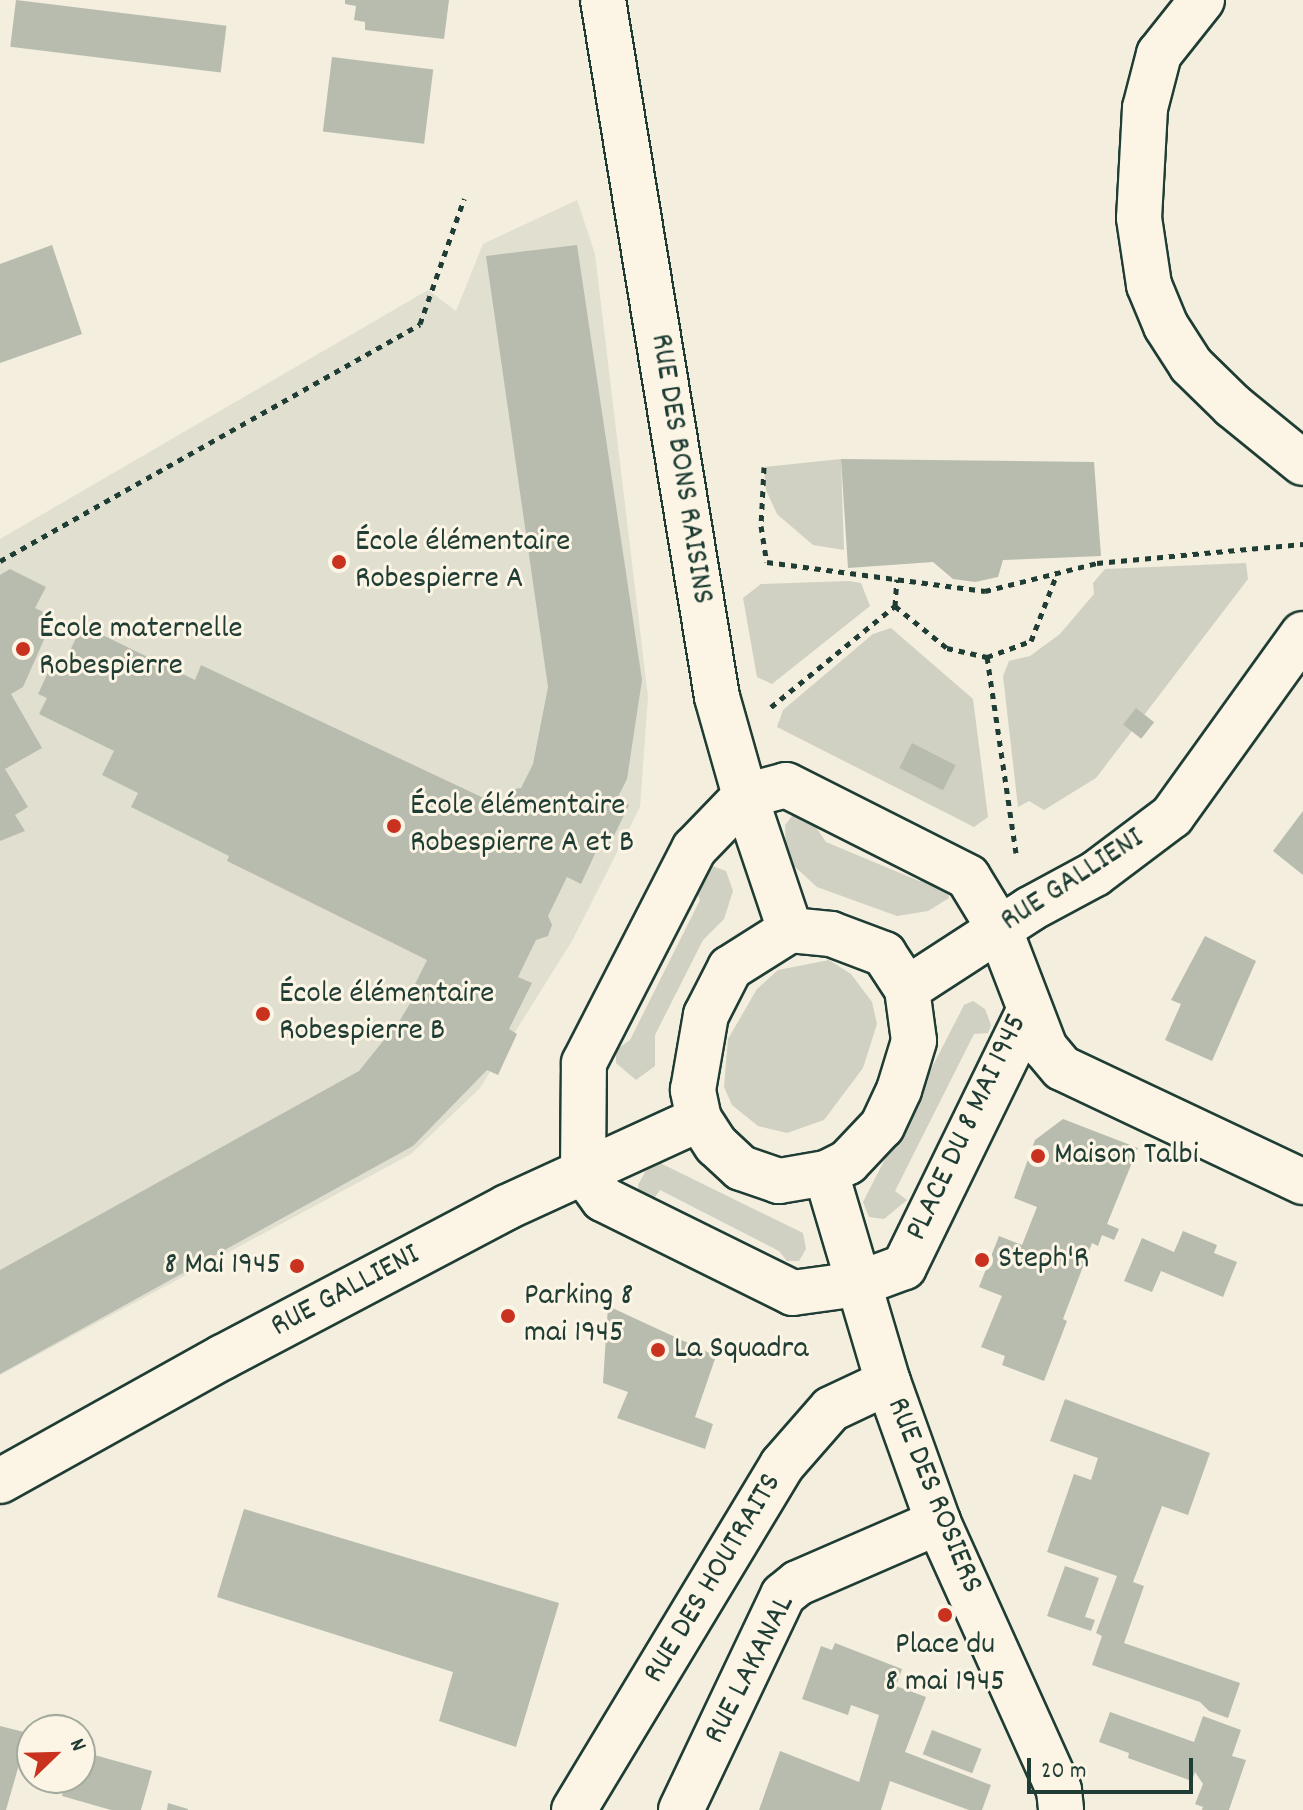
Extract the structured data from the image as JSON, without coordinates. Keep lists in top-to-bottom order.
{
  "streets": {
    "street": [
      "RUE DES BONS RAISINS",
      "RUE GALLIENI",
      "PLACE DU 8 MAI 1945",
      "RUE DES ROSIERS",
      "RUE DES HOUTRAITS",
      "RUE LAKANAL"
    ]
  },
  "crossings": [
    ["RUE DES BONS RAISINS", "RUE GALLIENI"],
    ["RUE DES BONS RAISINS", "PLACE DU 8 MAI 1945"],
    ["RUE DES BONS RAISINS", "RUE DES ROSIERS"],
    ["RUE GALLIENI", "PLACE DU 8 MAI 1945"],
    ["RUE GALLIENI", "RUE DES ROSIERS"],
    ["PLACE DU 8 MAI 1945", "RUE DES ROSIERS"],
    ["RUE DES ROSIERS", "RUE DES HOUTRAITS"],
    ["RUE DES ROSIERS", "RUE LAKANAL"]
  ],
  "places": [
    "École élémentaire Robespierre A",
    "École maternelle Robespierre",
    "École élémentaire Robespierre A et B",
    "École élémentaire Robespierre B",
    "Maison Talbi",
    "Steph'R",
    "8 Mai 1945",
    "Parking 8 mai 1945",
    "La Squadra",
    "Place du 8 mai 1945"
  ],
  "scale_bar": "20 m",
  "north": "top right"
}
